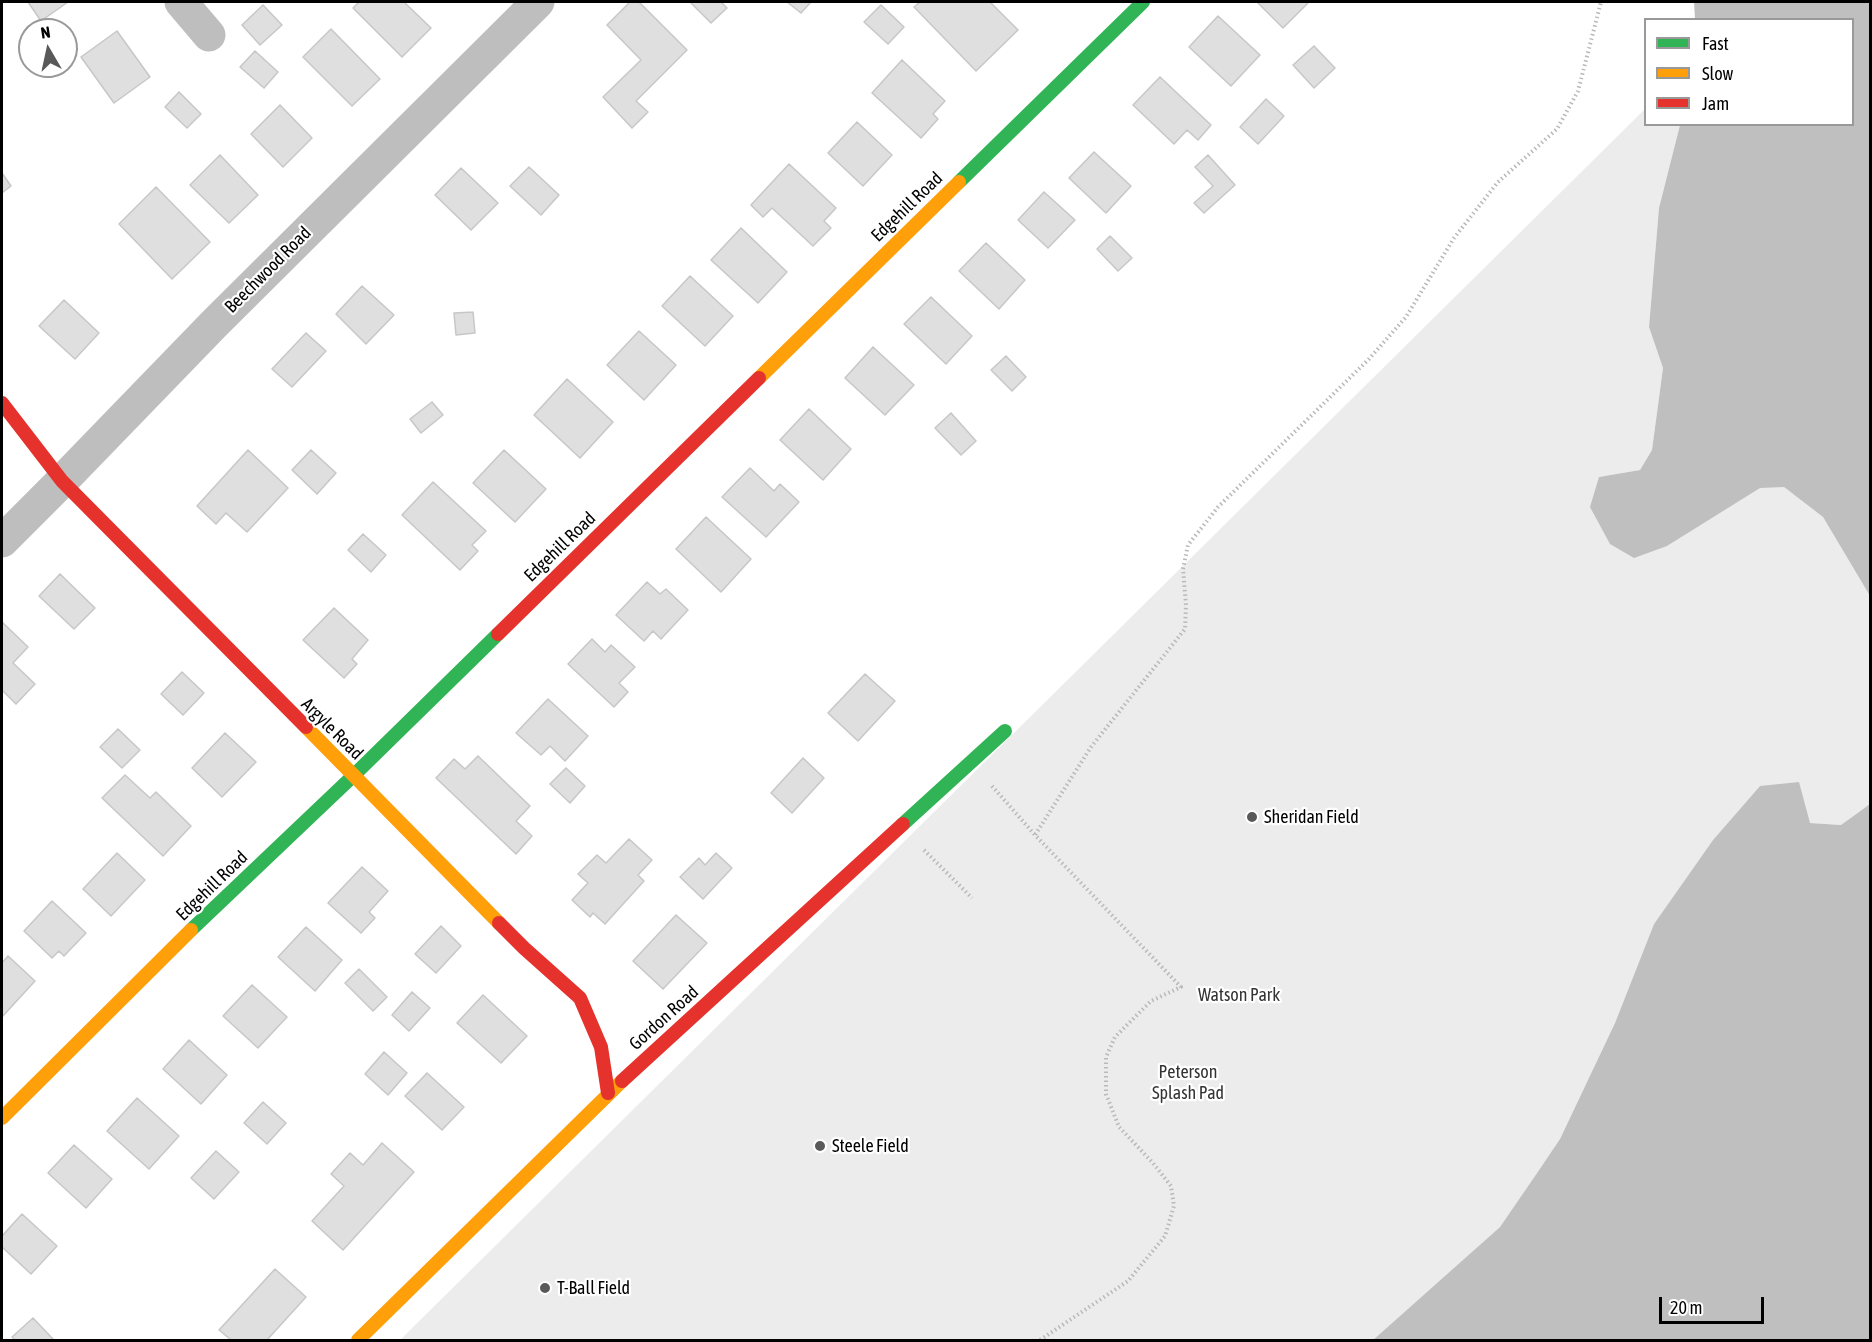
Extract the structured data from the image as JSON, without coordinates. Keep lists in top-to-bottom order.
{
  "streets": {
    "street": [
      "Edgehill Road",
      "Beechwood Road",
      "Argyle Road",
      "Gordon Road"
    ]
  },
  "crossings": [
    ["Edgehill Road", "Argyle Road"],
    ["Beechwood Road", "Argyle Road"],
    ["Argyle Road", "Gordon Road"]
  ],
  "parks": ["Watson Park", "Peterson Splash Pad"],
  "places": ["Sheridan Field", "Steele Field", "T-Ball Field"],
  "legend": ["Fast", "Slow", "Jam"],
  "scale_bar": "20 m",
  "north": "top"
}
